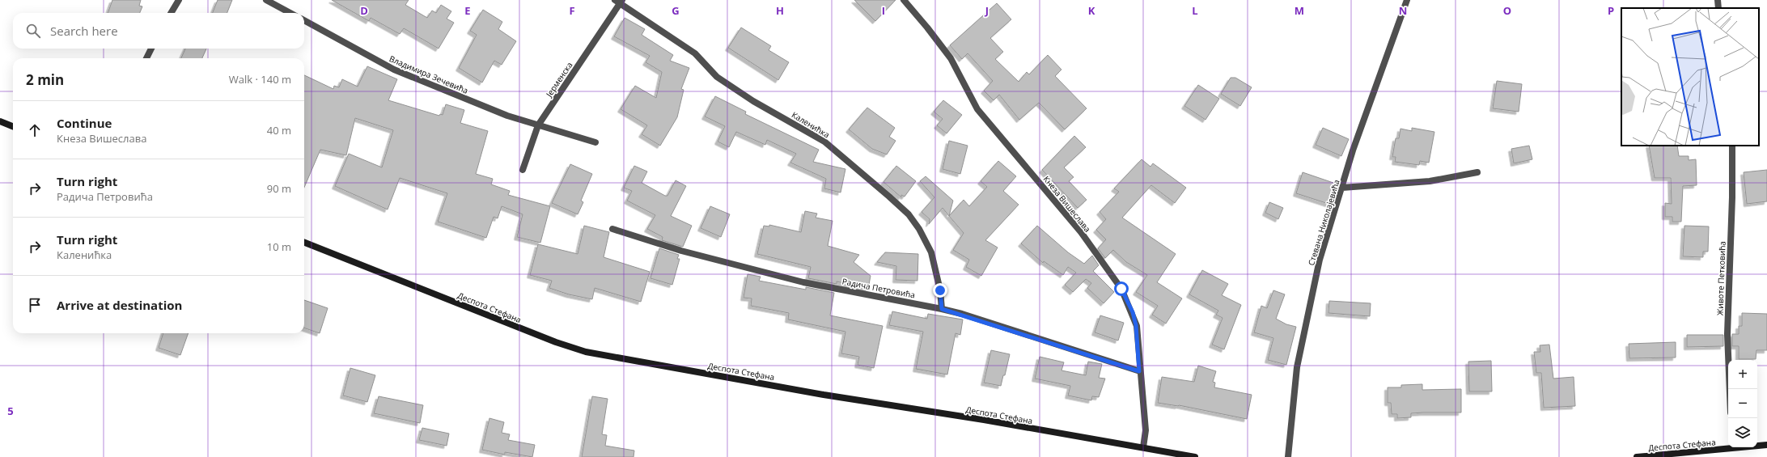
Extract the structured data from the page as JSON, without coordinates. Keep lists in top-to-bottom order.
{
  "streets": {
    "main road": ["Деспота Стефана"],
    "street": [
      "Владимира Зечевића",
      "Јерменска",
      "Каленићка",
      "Кнеза Вишеслава",
      "Стевана Николајевића",
      "Животе Петковића",
      "Радича Петровића"
    ]
  },
  "crossings": [
    ["Владимира Зечевића", "Јерменска"],
    ["Јерменска", "Каленићка"],
    ["Каленићка", "Радича Петровића"],
    ["Кнеза Вишеслава", "Радича Петровића"],
    ["Кнеза Вишеслава", "Деспота Стефана"]
  ],
  "page": {
    "search": "Search here",
    "heading": ["2 min", "Walk · 140 m"],
    "list": [
      ["Continue", "Кнеза Вишеслава", "40 m"],
      ["Turn right", "Радича Петровића", "90 m"],
      ["Turn right", "Каленићка", "10 m"],
      "Arrive at destination"
    ],
    "map_buttons": ["+", "−"]
  },
  "grid": {
    "columns": [
      "D",
      "E",
      "F",
      "G",
      "H",
      "I",
      "J",
      "K",
      "L",
      "M",
      "N",
      "O",
      "P"
    ],
    "rows": ["5"]
  }
}
